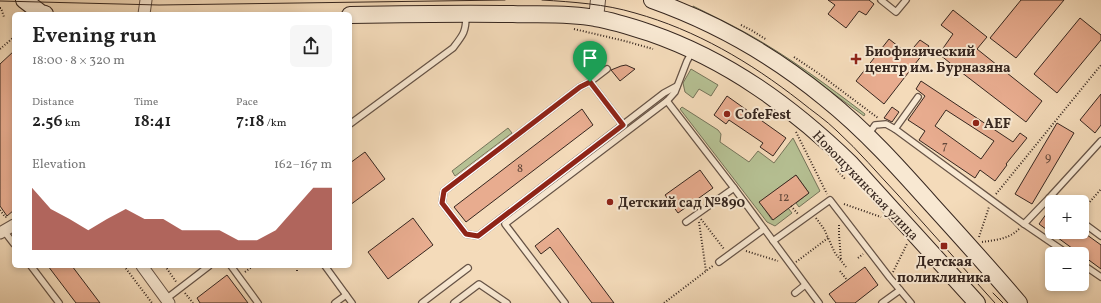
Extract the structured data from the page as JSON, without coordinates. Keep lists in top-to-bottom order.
{
  "streets": {
    "main road": ["Новощукинская улица"]
  },
  "places": {
    "health": ["Биофизический центр им. Бурназяна"],
    "other": ["CofeFest", "AEF", "Детский сад №890"],
    "transit": ["Детская поликлиника"]
  },
  "house_numbers": [
    "7",
    "9",
    "8",
    "12"
  ],
  "page": {
    "heading": ["Evening run", "18:00 · 8 × 320 m"],
    "stats": [
      ["Distance", "2.56 km"],
      ["Time", "18:41"],
      ["Pace", "7:18 /km"]
    ],
    "chart": ["Elevation", "162–167 m"],
    "map_buttons": ["+", "−"]
  }
}
